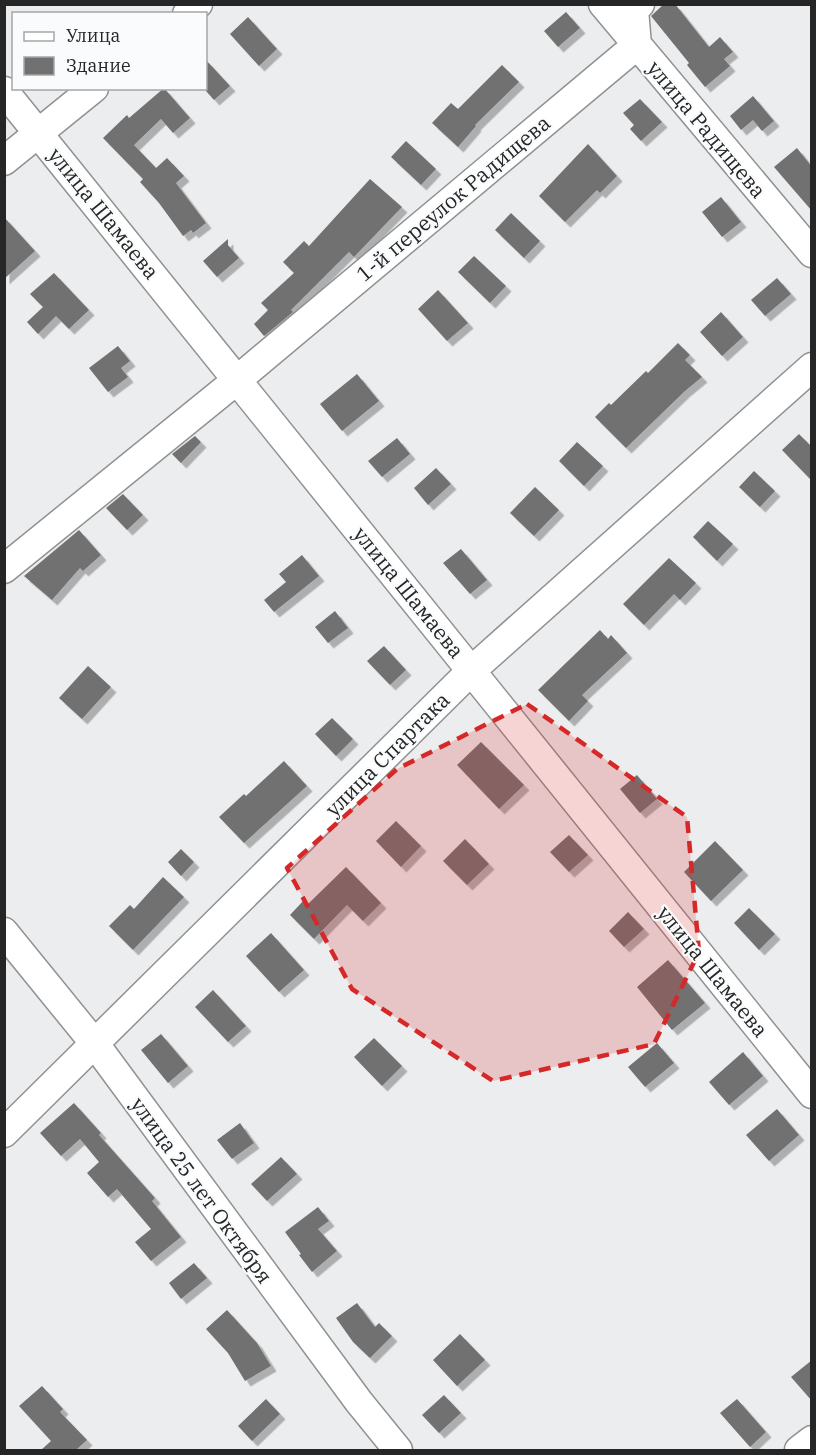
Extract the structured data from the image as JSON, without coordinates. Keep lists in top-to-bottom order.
{
  "streets": {
    "street": [
      "улица Радищева",
      "1-й переулок Радищева",
      "улица Шамаева",
      "улица Спартака",
      "улица 25 лет Октября"
    ]
  },
  "crossings": [
    ["улица Радищева", "1-й переулок Радищева"],
    ["1-й переулок Радищева", "улица Шамаева"],
    ["улица Шамаева", "улица Спартака"],
    ["улица Спартака", "улица 25 лет Октября"]
  ],
  "legend": ["Улица", "Здание"]
}
